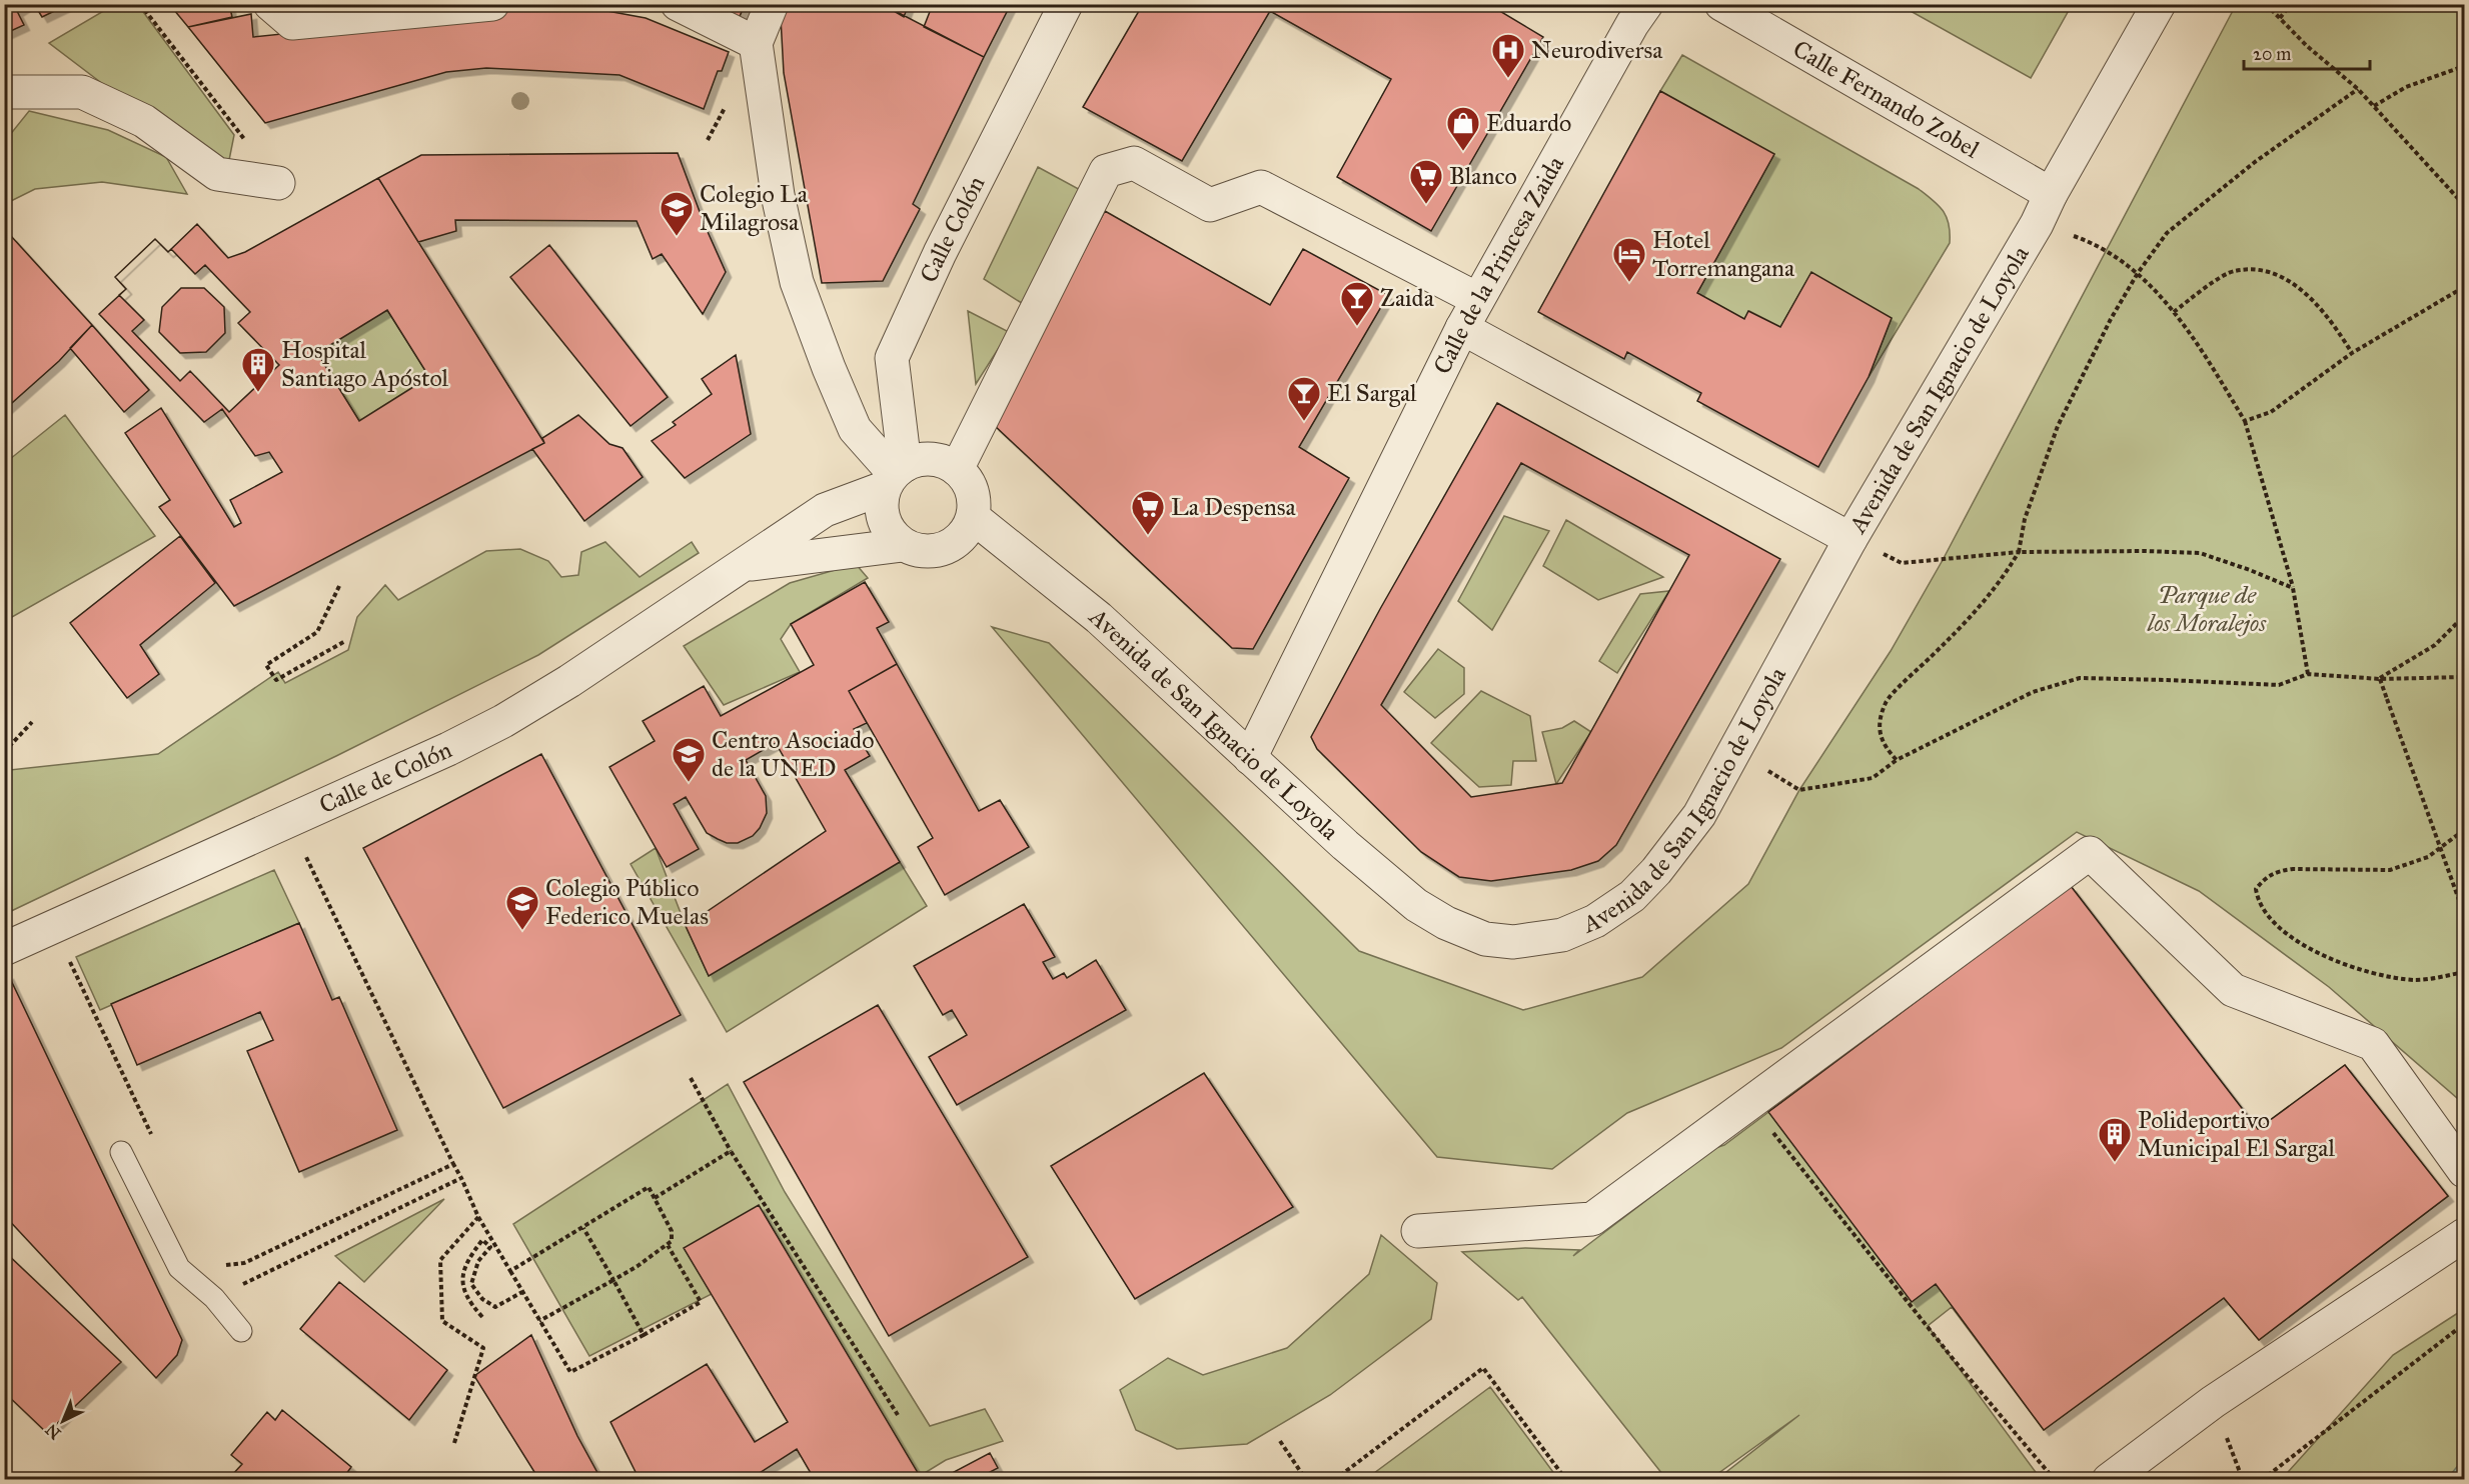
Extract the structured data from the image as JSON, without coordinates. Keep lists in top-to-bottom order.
{
  "streets": {
    "street": [
      "Calle Fernando Zobel",
      "Calle Colón",
      "Calle de la Princesa Zaida",
      "Avenida de San Ignacio de Loyola",
      "Calle de Colón"
    ]
  },
  "crossings": [
    ["Calle Fernando Zobel", "Avenida de San Ignacio de Loyola"],
    ["Calle Colón", "Avenida de San Ignacio de Loyola"],
    ["Calle Colón", "Calle de Colón"],
    ["Calle de la Princesa Zaida", "Avenida de San Ignacio de Loyola"],
    ["Avenida de San Ignacio de Loyola", "Calle de Colón"]
  ],
  "parks": ["Parque de los Moralejos"],
  "places": {
    "hospital": ["Neurodiversa"],
    "shop": ["Eduardo"],
    "supermarket": ["Blanco", "La Despensa"],
    "school or university": ["Colegio La Milagrosa", "Centro Asociado de la UNED", "Colegio Público Federico Muelas"],
    "hotel": ["Hotel Torremangana"],
    "bar": ["Zaida", "El Sargal"],
    "building": ["Hospital Santiago Apóstol", "Polideportivo Municipal El Sargal"]
  },
  "scale_bar": "20 m",
  "north": "bottom left"
}
